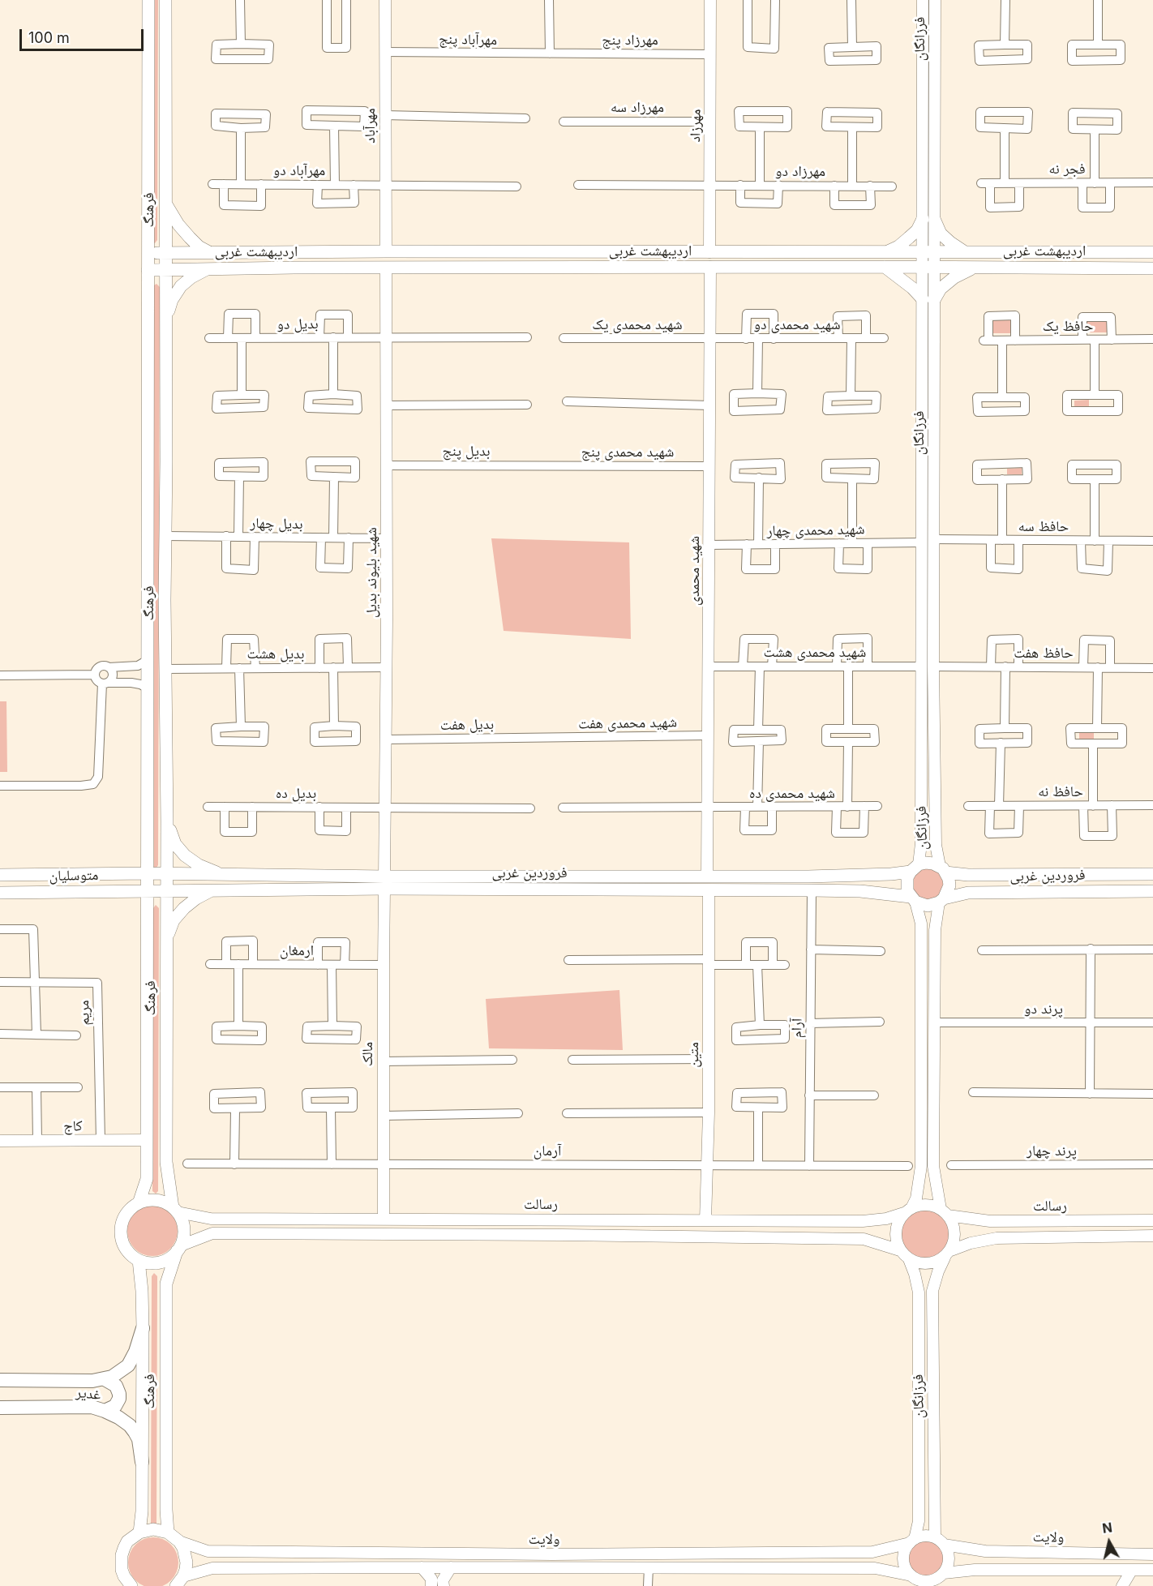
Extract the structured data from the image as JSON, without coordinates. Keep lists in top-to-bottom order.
{
  "streets": {
    "main road": [
      "فرهنگ",
      "اردیبهشت غربی",
      "فروردین غربی",
      "متوسلیان",
      "غدیر"
    ],
    "street": [
      "فرزانگان",
      "مهرآباد پنج",
      "مهرزاد پنج",
      "مهرزاد سه",
      "مهرآباد",
      "مهرزاد",
      "فجر نه",
      "مهرآباد دو",
      "مهرزاد دو",
      "بدیل دو",
      "شهید محمدی یک",
      "شهید محمدی دو",
      "حافظ یک",
      "بدیل پنج",
      "شهید محمدی پنج",
      "بدیل چهار",
      "حافظ سه",
      "شهید محمدی چهار",
      "شهید محمدی",
      "شهید بلیوند بدیل",
      "شهید محمدی هشت",
      "حافظ هفت",
      "بدیل هشت",
      "شهید محمدی هفت",
      "بدیل هفت",
      "حافظ نه",
      "بدیل ده",
      "شهید محمدی ده",
      "ارمغان",
      "پرند دو",
      "مریم",
      "آرام",
      "مالک",
      "متین",
      "کاج",
      "آرمان",
      "پرند چهار",
      "رسالت",
      "ولایت"
    ]
  },
  "crossings": [
    ["فرزانگان", "اردیبهشت غربی"],
    ["فرزانگان", "حافظ سه"],
    ["فرزانگان", "شهید محمدی چهار"],
    ["فرزانگان", "شهید محمدی هشت"],
    ["فرزانگان", "حافظ هفت"],
    ["فرزانگان", "فروردین غربی"],
    ["فرزانگان", "رسالت"],
    ["فرزانگان", "ولایت"],
    ["مهرآباد پنج", "مهرزاد پنج"],
    ["مهرآباد پنج", "مهرآباد"],
    ["مهرزاد پنج", "مهرزاد"],
    ["مهرزاد سه", "مهرزاد"],
    ["مهرآباد", "مهرآباد دو"],
    ["مهرآباد", "اردیبهشت غربی"],
    ["مهرزاد", "مهرزاد دو"],
    ["مهرزاد", "اردیبهشت غربی"],
    ["فرهنگ", "اردیبهشت غربی"],
    ["فرهنگ", "بدیل چهار"],
    ["فرهنگ", "بدیل هشت"],
    ["فرهنگ", "فروردین غربی"],
    ["فرهنگ", "متوسلیان"],
    ["فرهنگ", "کاج"],
    ["فرهنگ", "رسالت"],
    ["فرهنگ", "غدیر"],
    ["اردیبهشت غربی", "شهید محمدی"],
    ["اردیبهشت غربی", "شهید بلیوند بدیل"],
    ["بدیل دو", "شهید بلیوند بدیل"],
    ["شهید محمدی یک", "شهید محمدی دو"],
    ["شهید محمدی یک", "شهید محمدی"],
    ["شهید محمدی دو", "شهید محمدی"],
    ["بدیل پنج", "شهید محمدی پنج"],
    ["بدیل پنج", "شهید بلیوند بدیل"],
    ["شهید محمدی پنج", "شهید محمدی"],
    ["بدیل چهار", "شهید بلیوند بدیل"],
    ["شهید محمدی چهار", "شهید محمدی"],
    ["شهید محمدی", "شهید محمدی هشت"],
    ["شهید محمدی", "شهید محمدی هفت"],
    ["شهید محمدی", "شهید محمدی ده"],
    ["شهید محمدی", "فروردین غربی"],
    ["شهید بلیوند بدیل", "بدیل هشت"],
    ["شهید بلیوند بدیل", "بدیل هفت"],
    ["شهید بلیوند بدیل", "بدیل ده"],
    ["شهید بلیوند بدیل", "فروردین غربی"],
    ["شهید بلیوند بدیل", "مالک"],
    ["شهید محمدی هشت", "حافظ هفت"],
    ["شهید محمدی هفت", "بدیل هفت"],
    ["فروردین غربی", "متوسلیان"],
    ["فروردین غربی", "آرام"],
    ["فروردین غربی", "مالک"],
    ["فروردین غربی", "متین"],
    ["ارمغان", "مالک"],
    ["مریم", "کاج"],
    ["آرام", "آرمان"],
    ["مالک", "آرمان"],
    ["مالک", "رسالت"],
    ["متین", "آرمان"],
    ["متین", "رسالت"]
  ],
  "scale_bar": "100 m",
  "north": "top"
}
